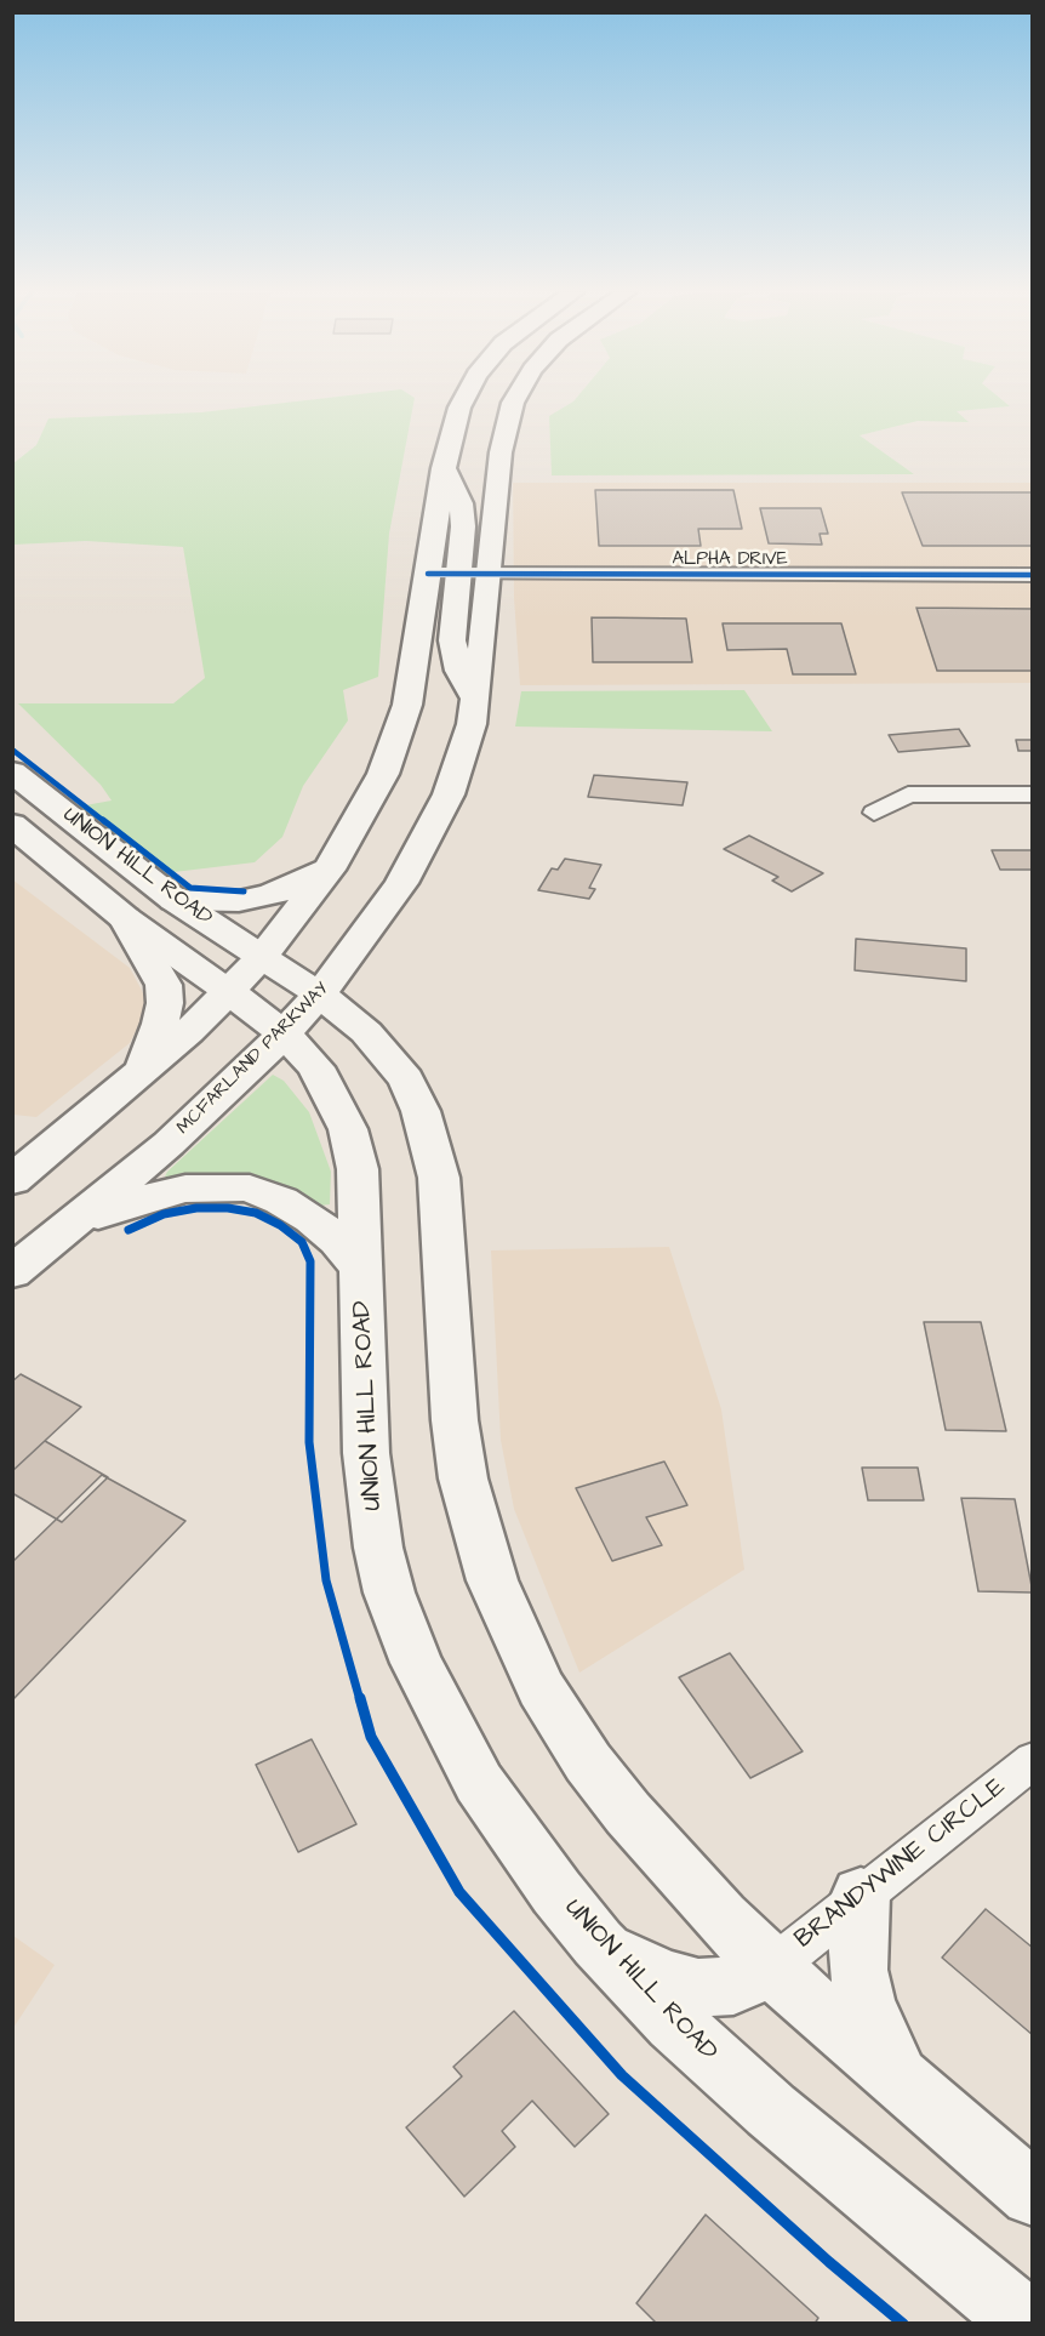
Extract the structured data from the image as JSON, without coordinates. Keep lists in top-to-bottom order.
{
  "streets": {
    "main road": ["UNION HILL ROAD", "MCFARLAND PARKWAY"],
    "street": ["ALPHA DRIVE", "BRANDYWINE CIRCLE"]
  },
  "crossings": [
    ["ALPHA DRIVE", "MCFARLAND PARKWAY"],
    ["UNION HILL ROAD", "MCFARLAND PARKWAY"],
    ["UNION HILL ROAD", "BRANDYWINE CIRCLE"]
  ]
}
